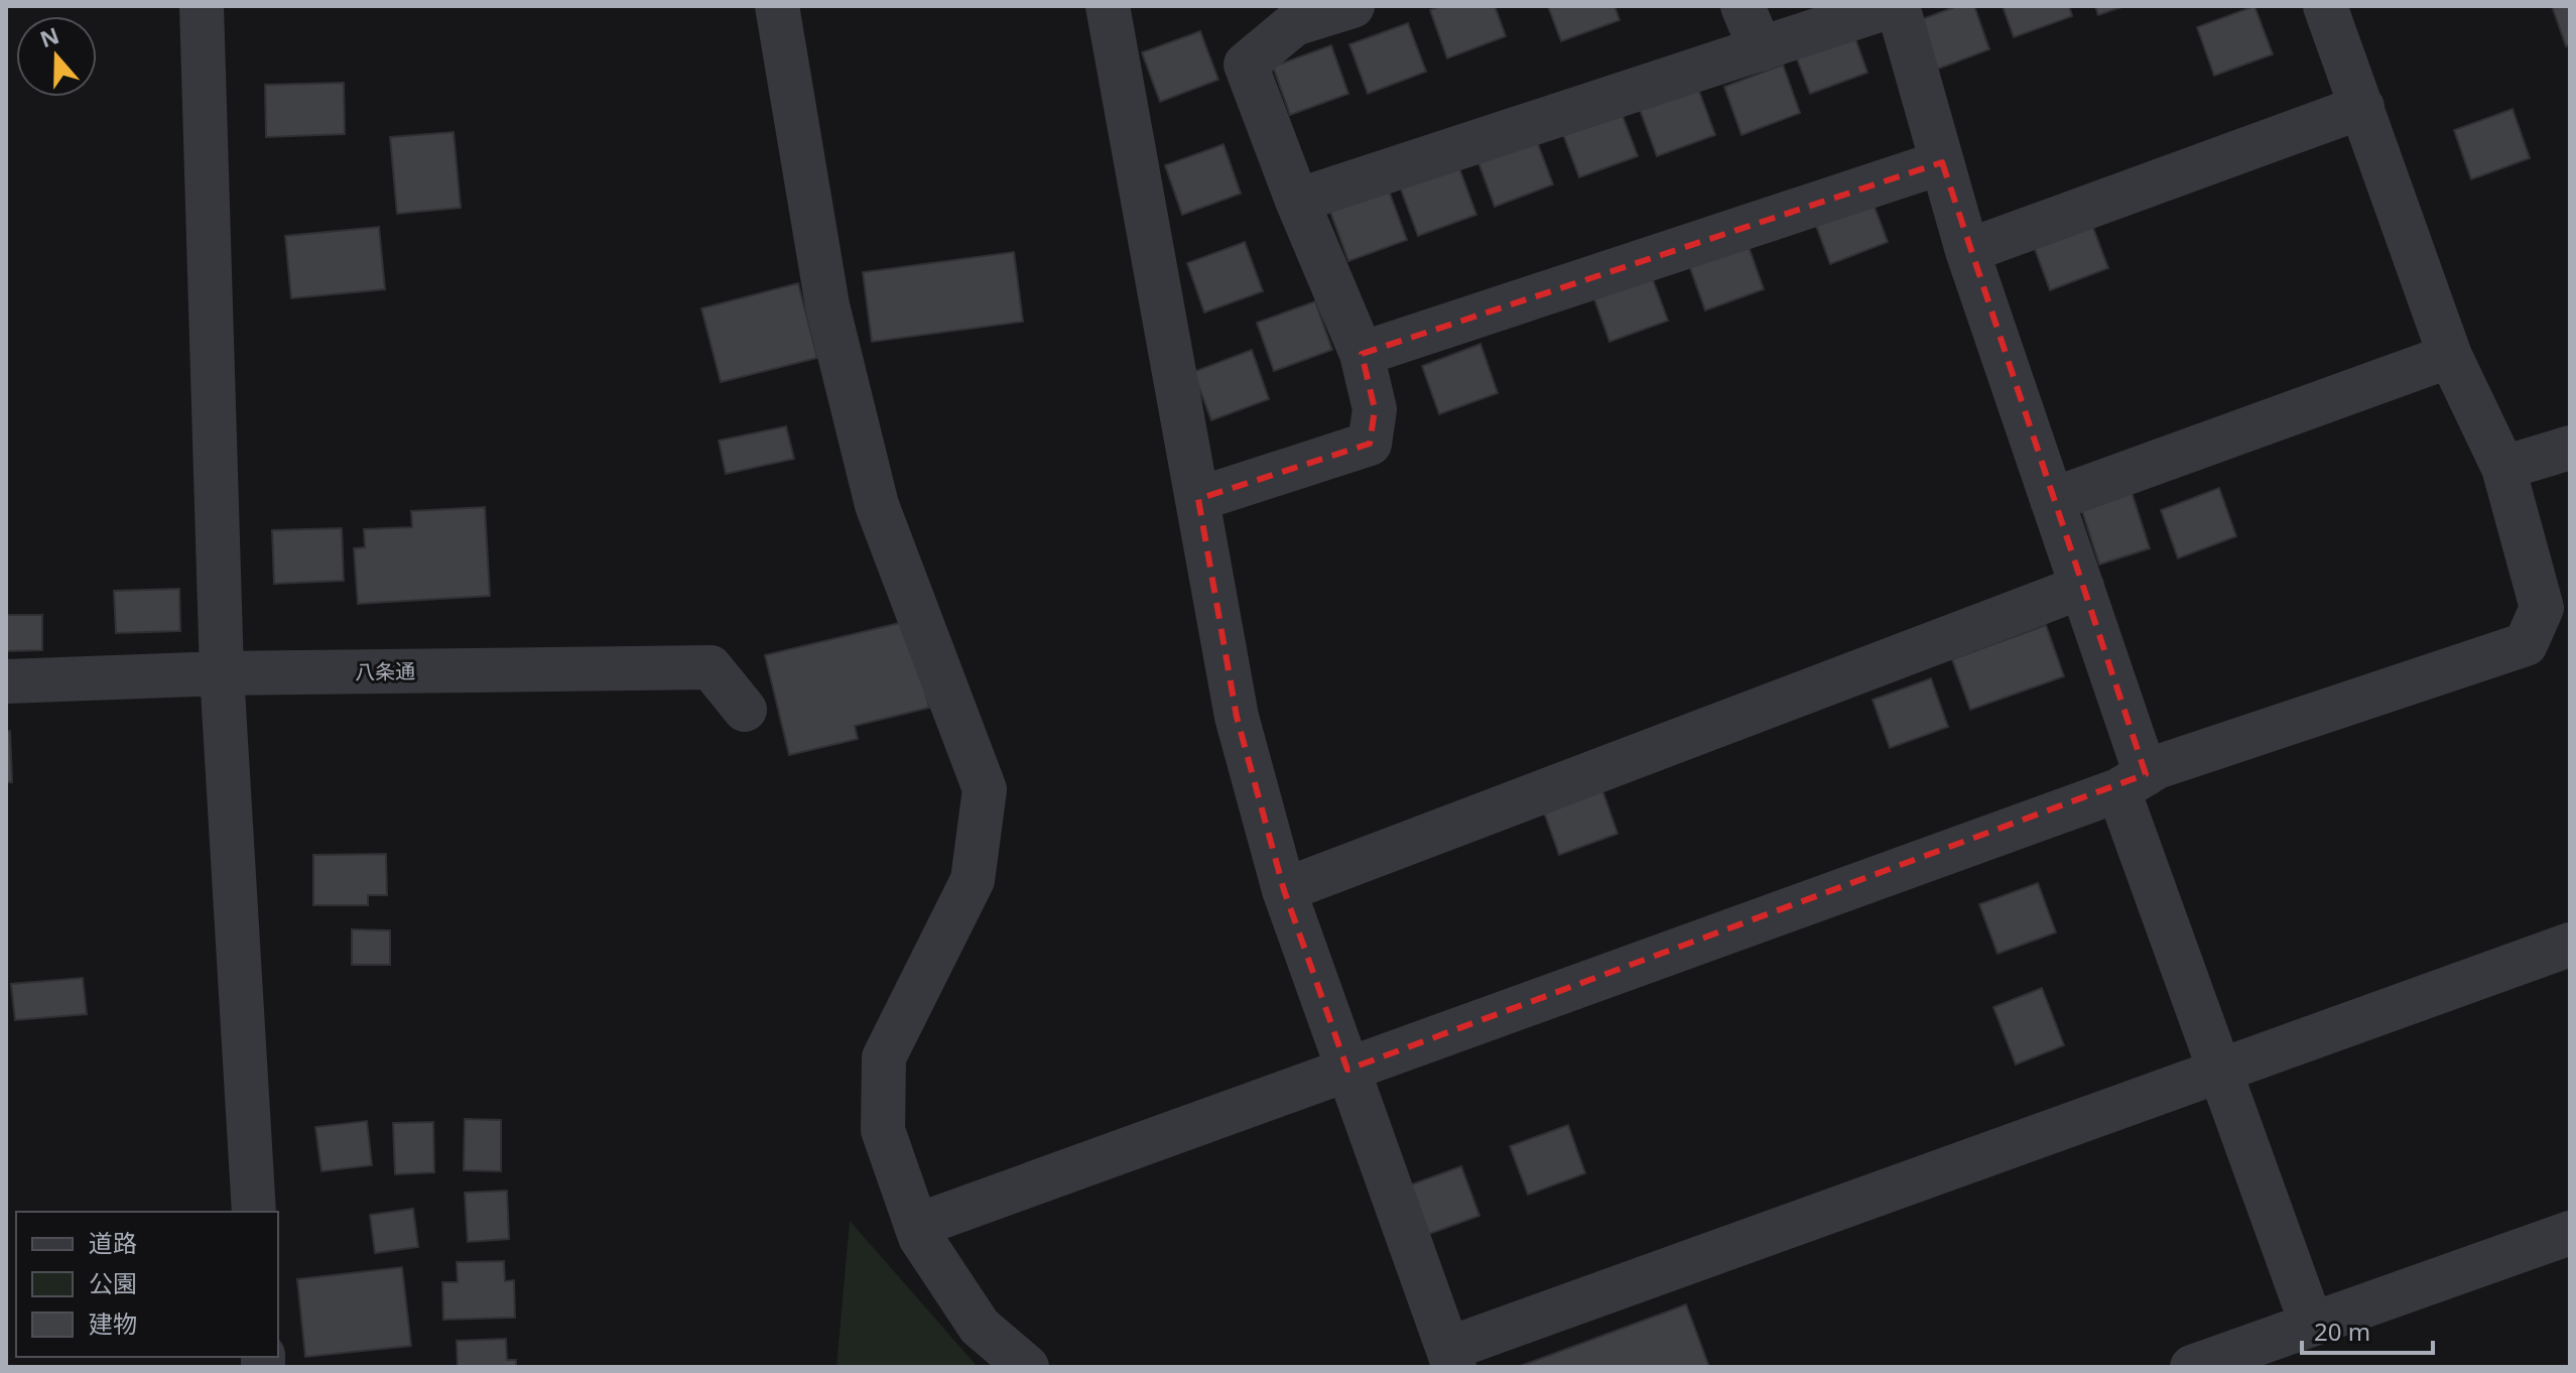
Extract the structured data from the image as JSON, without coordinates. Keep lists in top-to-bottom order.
{
  "streets": {
    "street": ["八条通"]
  },
  "legend": ["道路", "公園", "建物"],
  "scale_bar": "20 m",
  "north": "top"
}
